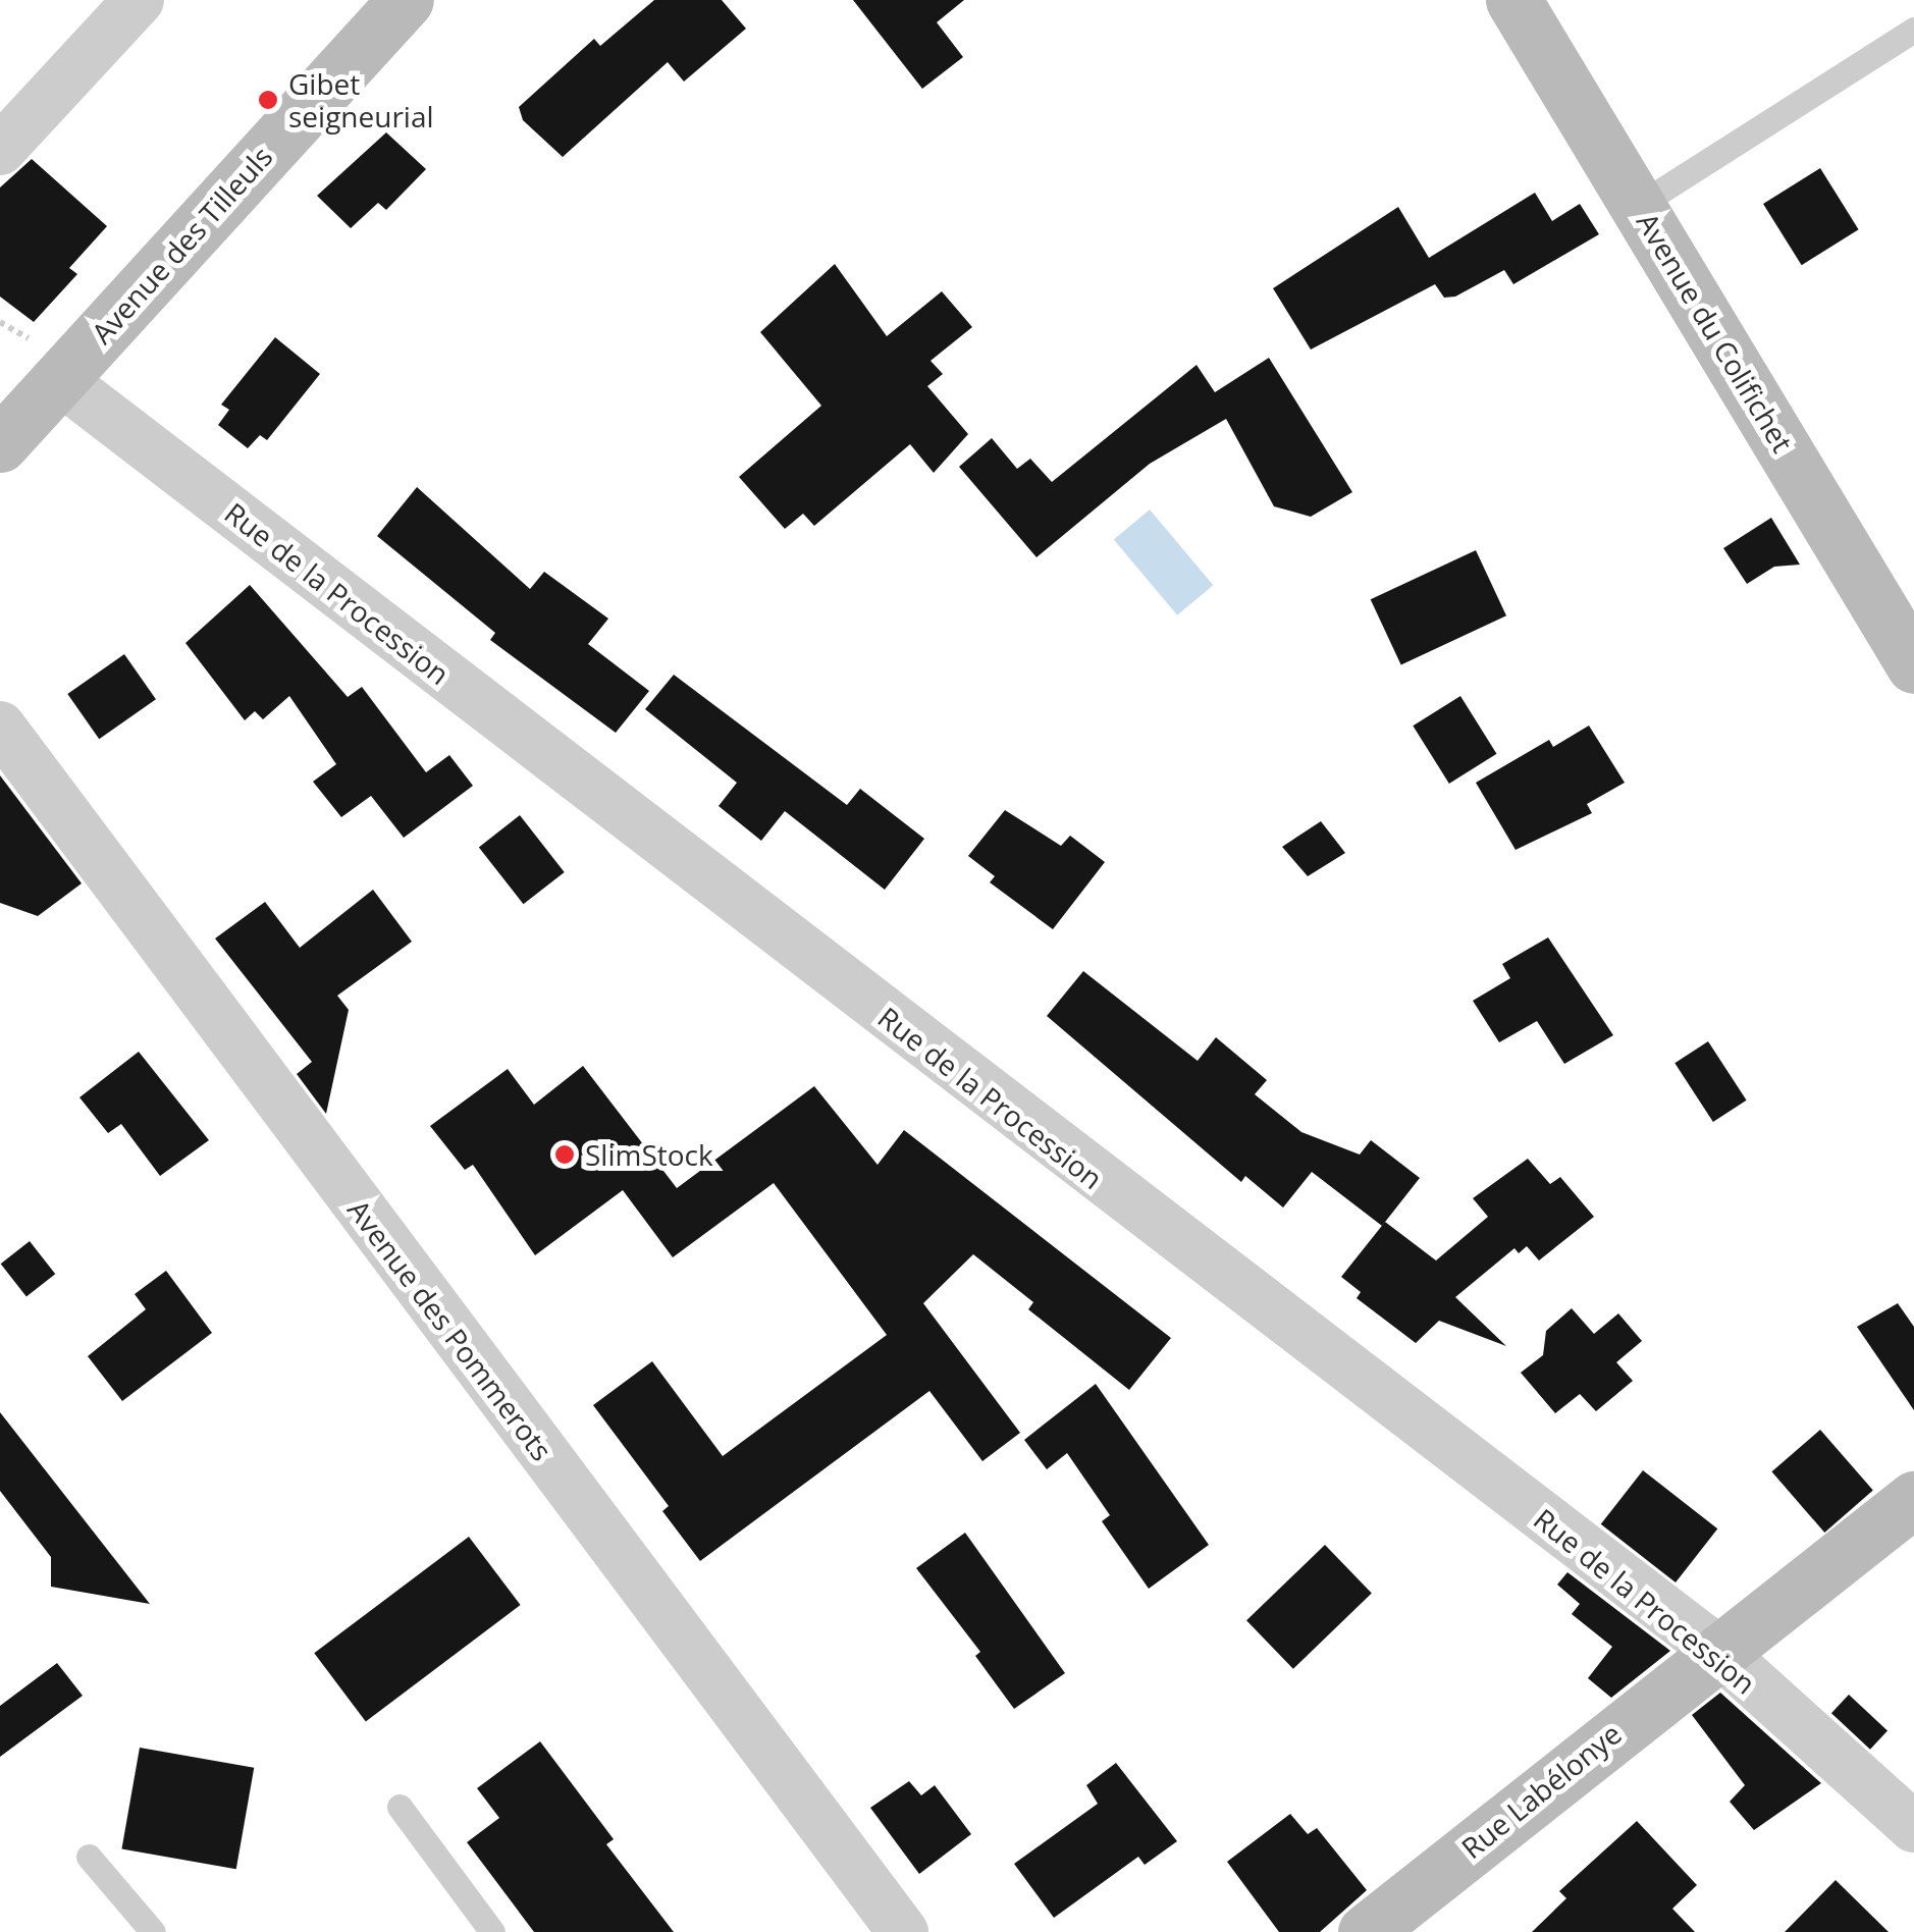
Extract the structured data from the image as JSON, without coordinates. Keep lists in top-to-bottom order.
{
  "streets": {
    "main road": ["Avenue des Tilleuls", "Avenue du Colifichet", "Rue Labélonye"],
    "street": ["Rue de la Procession", "Avenue des Pommerots"]
  },
  "crossings": [
    ["Avenue des Tilleuls", "Rue de la Procession"],
    ["Rue de la Procession", "Rue Labélonye"]
  ],
  "places": ["Gibet seigneurial", "SlimStock"]
}
